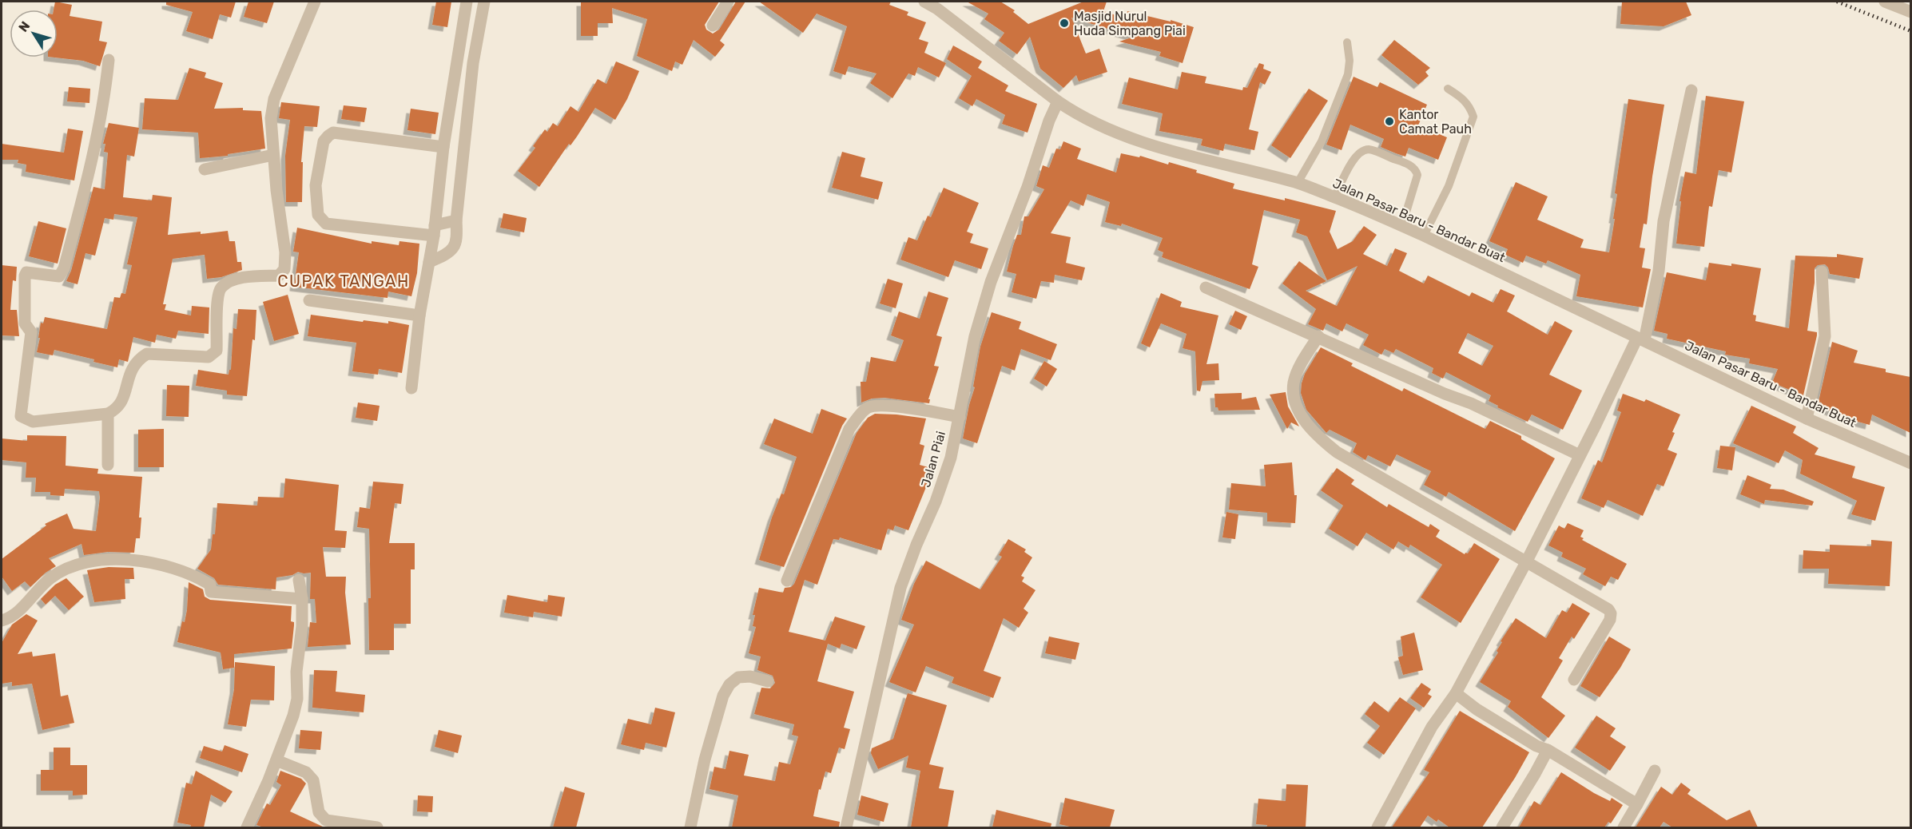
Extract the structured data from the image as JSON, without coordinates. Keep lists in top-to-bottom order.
{
  "streets": {
    "street": ["Jalan Pasar Baru - Bandar Buat", "Jalan Piai"]
  },
  "crossings": [
    ["Jalan Pasar Baru - Bandar Buat", "Jalan Piai"]
  ],
  "districts": ["CUPAK TANGAH"],
  "places": ["Masjid Nurul Huda Simpang Piai", "Kantor Camat Pauh"],
  "north": "top left"
}
